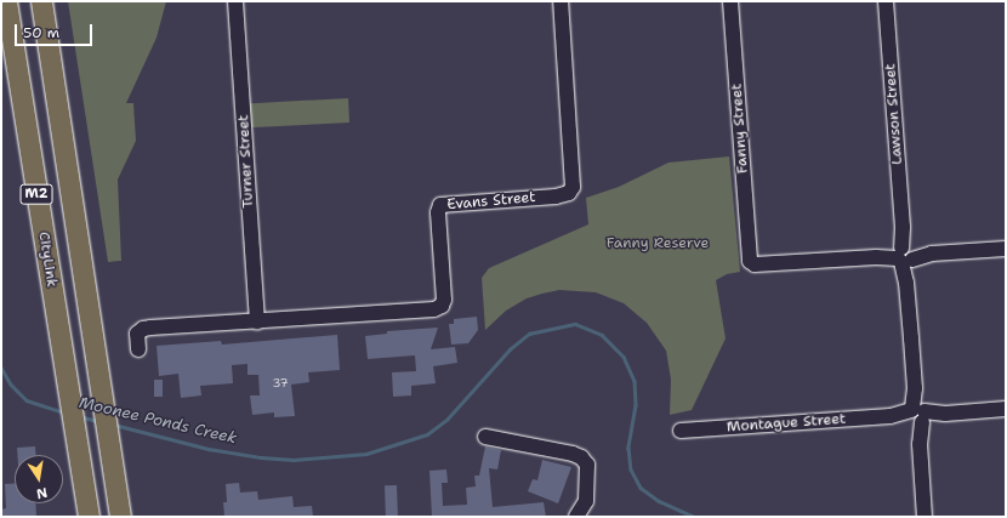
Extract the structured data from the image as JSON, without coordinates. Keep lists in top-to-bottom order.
{
  "streets": {
    "highway": ["M2", "CityLink"],
    "street": [
      "Lawson Street",
      "Fanny Street",
      "Turner Street",
      "Evans Street",
      "Montague Street"
    ]
  },
  "crossings": [
    ["Lawson Street", "Fanny Street"],
    ["Lawson Street", "Montague Street"],
    ["Turner Street", "Evans Street"]
  ],
  "water": ["Moonee Ponds Creek"],
  "parks": ["Fanny Reserve"],
  "house_numbers": ["37"],
  "scale_bar": "50 m",
  "north": "bottom"
}
